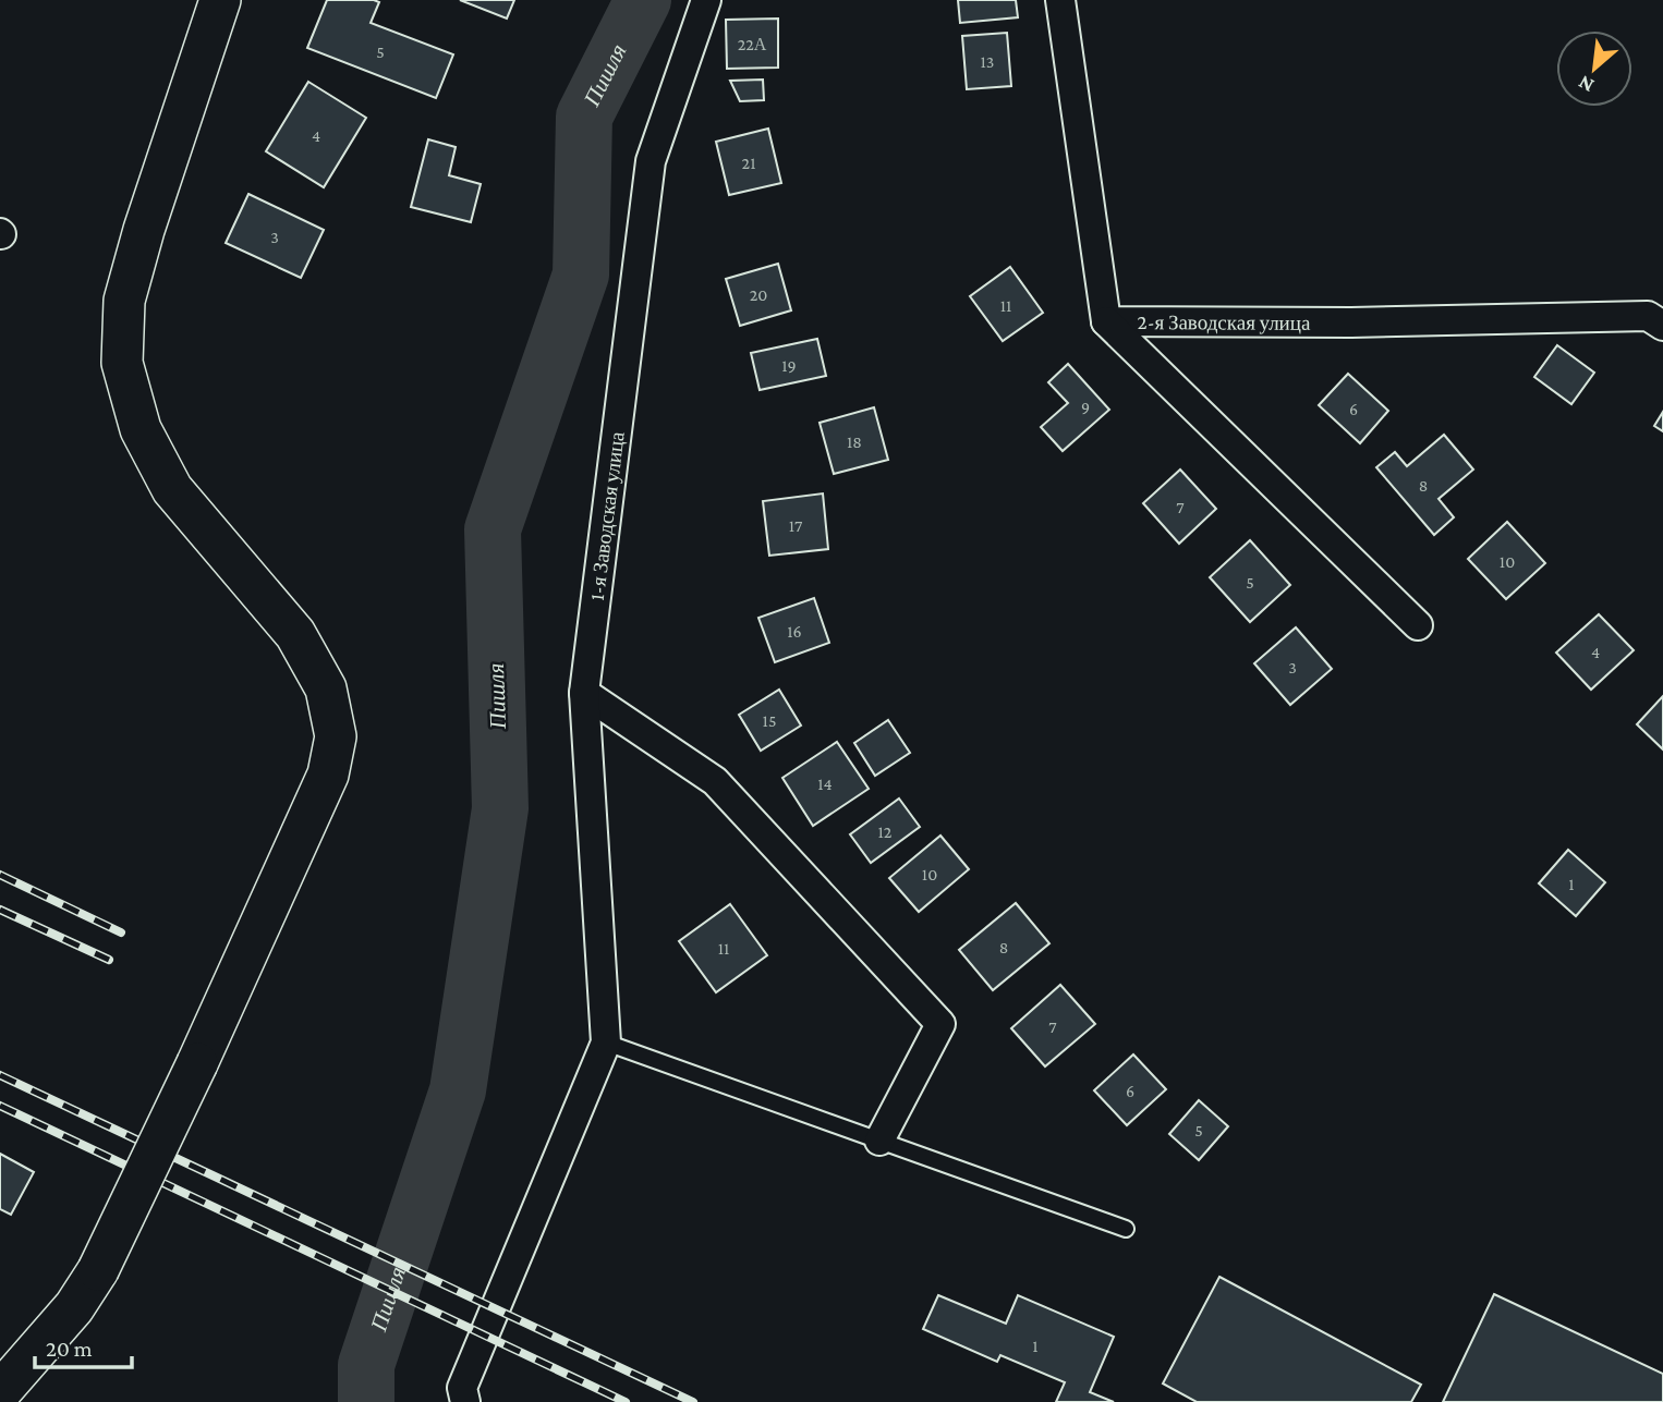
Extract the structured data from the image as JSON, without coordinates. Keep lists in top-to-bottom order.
{
  "streets": {
    "street": ["2-я Заводская улица", "1-я Заводская улица"]
  },
  "water": ["Пишля"],
  "house_numbers": [
    "22А",
    "5",
    "13",
    "4",
    "21",
    "3",
    "20",
    "11",
    "19",
    "9",
    "6",
    "18",
    "8",
    "7",
    "17",
    "10",
    "5",
    "16",
    "4",
    "3",
    "15",
    "14",
    "12",
    "10",
    "1",
    "8",
    "11",
    "7",
    "6",
    "5",
    "1"
  ],
  "scale_bar": "20 m",
  "north": "bottom left"
}
